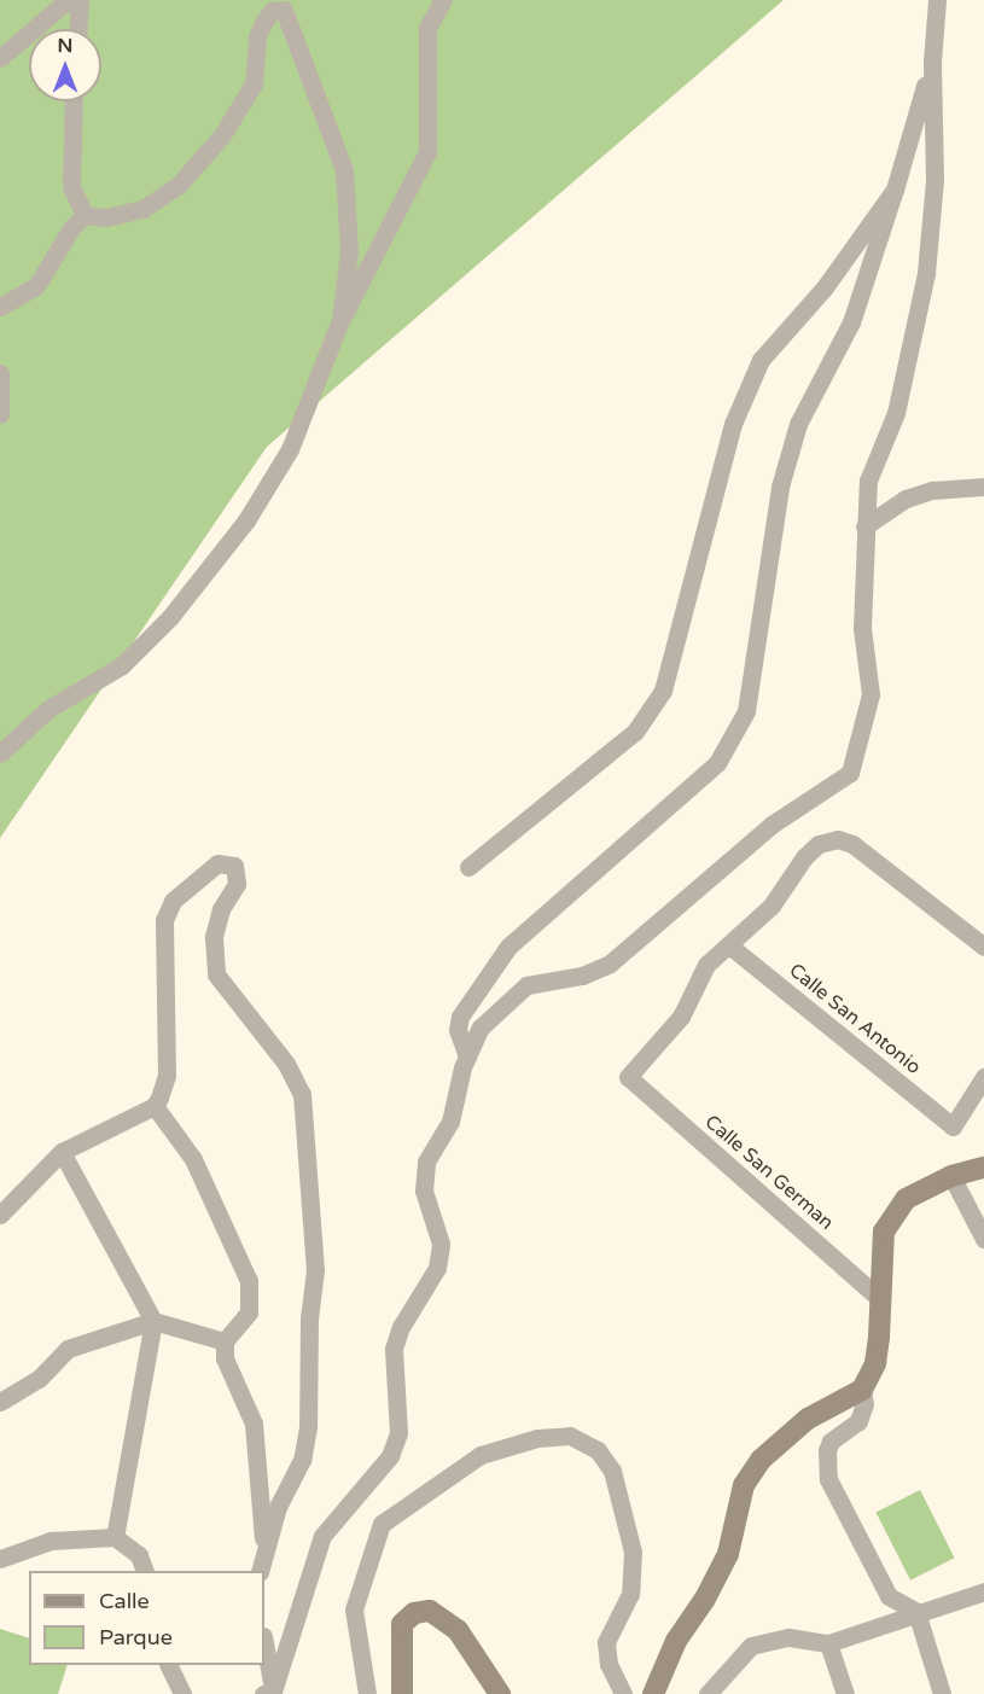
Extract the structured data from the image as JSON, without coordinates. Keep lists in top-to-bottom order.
{
  "streets": {
    "street": ["Calle San Antonio", "Calle San German"]
  },
  "crossings": [
    ["Calle San Antonio", "Calle San German"]
  ],
  "legend": ["Calle", "Parque"],
  "north": "top"
}
